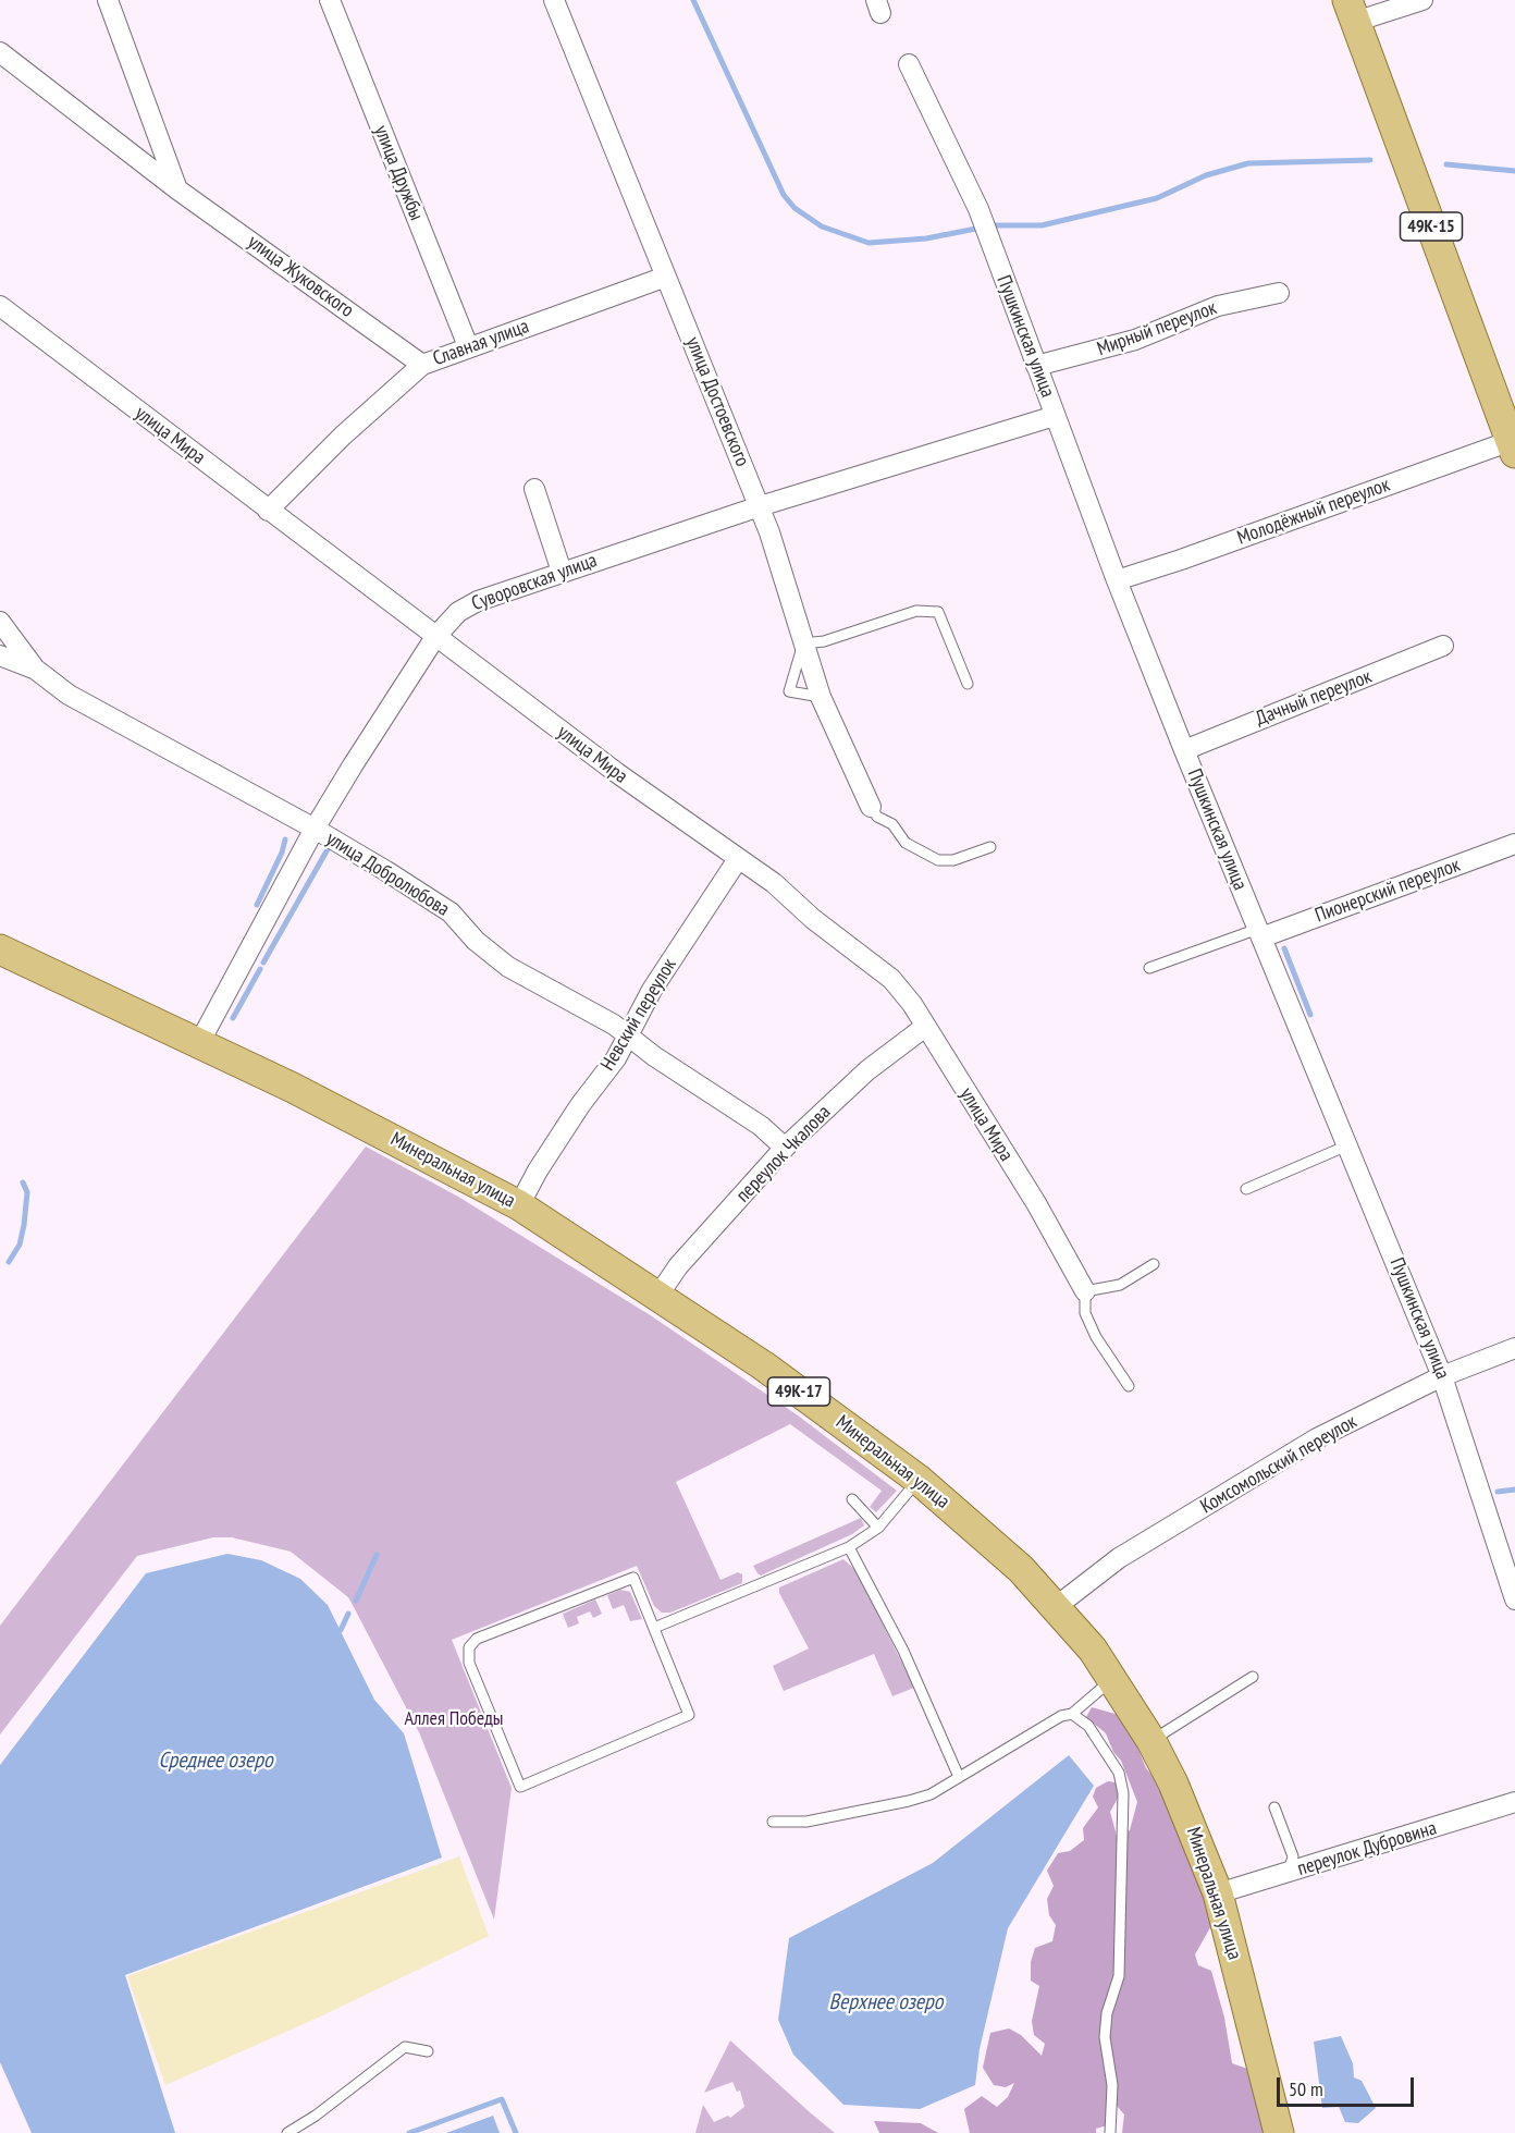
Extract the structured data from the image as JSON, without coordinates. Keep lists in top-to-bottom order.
{
  "streets": {
    "main road": ["49К-15", "Минеральная улица", "49К-17"],
    "street": [
      "улица Дружбы",
      "улица Жуковского",
      "Мирный переулок",
      "Пушкинская улица",
      "Славная улица",
      "улица Достоевского",
      "улица Мира",
      "Молодёжный переулок",
      "Суворовская улица",
      "Дачный переулок",
      "улица Добролюбова",
      "Пионерский переулок",
      "Невский переулок",
      "переулок Чкалова",
      "Комсомольский переулок",
      "переулок Дубровина"
    ]
  },
  "crossings": [
    ["улица Дружбы", "Славная улица"],
    ["49К-15", "Молодёжный переулок"],
    ["улица Жуковского", "Славная улица"],
    ["Мирный переулок", "Пушкинская улица"],
    ["Пушкинская улица", "Молодёжный переулок"],
    ["Пушкинская улица", "Суворовская улица"],
    ["Пушкинская улица", "Дачный переулок"],
    ["Пушкинская улица", "Пионерский переулок"],
    ["Пушкинская улица", "Комсомольский переулок"],
    ["Славная улица", "улица Достоевского"],
    ["Славная улица", "улица Мира"],
    ["улица Достоевского", "Суворовская улица"],
    ["улица Мира", "Суворовская улица"],
    ["улица Мира", "Невский переулок"],
    ["улица Мира", "переулок Чкалова"],
    ["Суворовская улица", "улица Добролюбова"],
    ["Суворовская улица", "Минеральная улица"],
    ["улица Добролюбова", "Невский переулок"],
    ["улица Добролюбова", "переулок Чкалова"],
    ["Невский переулок", "Минеральная улица"],
    ["переулок Чкалова", "Минеральная улица"],
    ["Минеральная улица", "Комсомольский переулок"],
    ["Минеральная улица", "переулок Дубровина"]
  ],
  "water": ["Среднее озеро", "Верхнее озеро"],
  "parks": ["Аллея Победы"],
  "scale_bar": "50 m"
}
